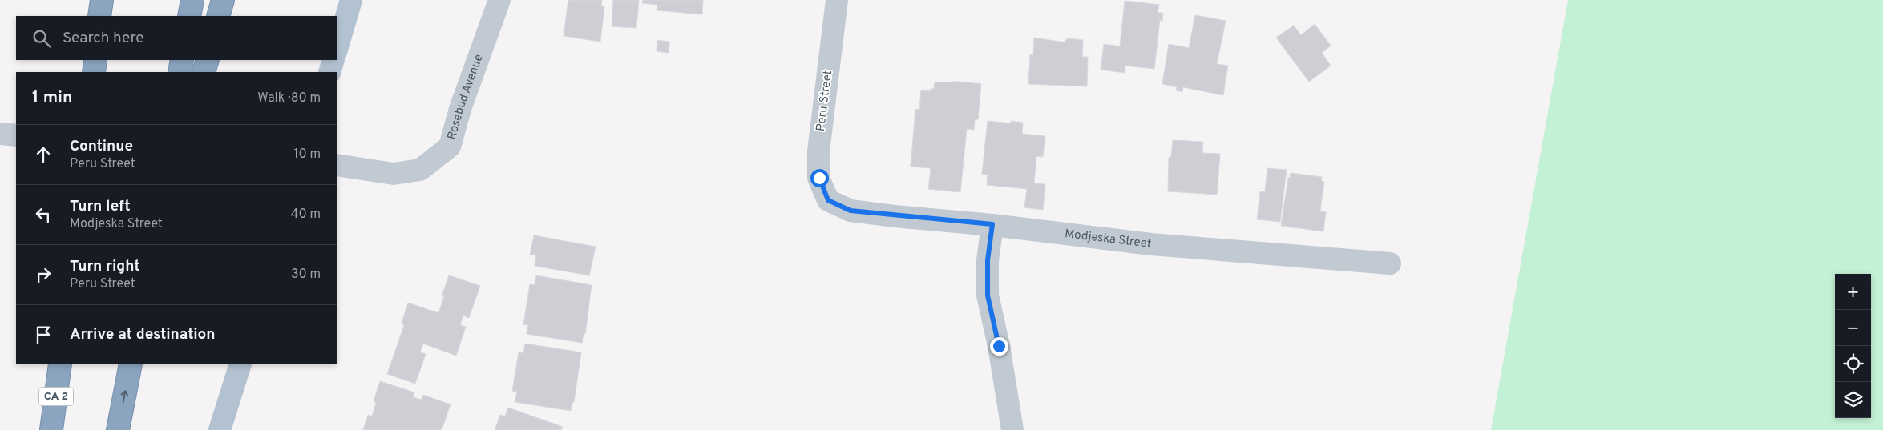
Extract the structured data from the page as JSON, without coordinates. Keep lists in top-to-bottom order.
{
  "streets": {
    "highway": ["CA 2"],
    "street": ["Rosebud Avenue", "Peru Street", "Modjeska Street"]
  },
  "crossings": [
    ["Peru Street", "Modjeska Street"]
  ],
  "page": {
    "search": "Search here",
    "heading": ["1 min", "Walk · 80 m"],
    "list": [
      ["Continue", "Peru Street", "10 m"],
      ["Turn left", "Modjeska Street", "40 m"],
      ["Turn right", "Peru Street", "30 m"],
      "Arrive at destination"
    ],
    "map_buttons": ["+", "−"]
  }
}
